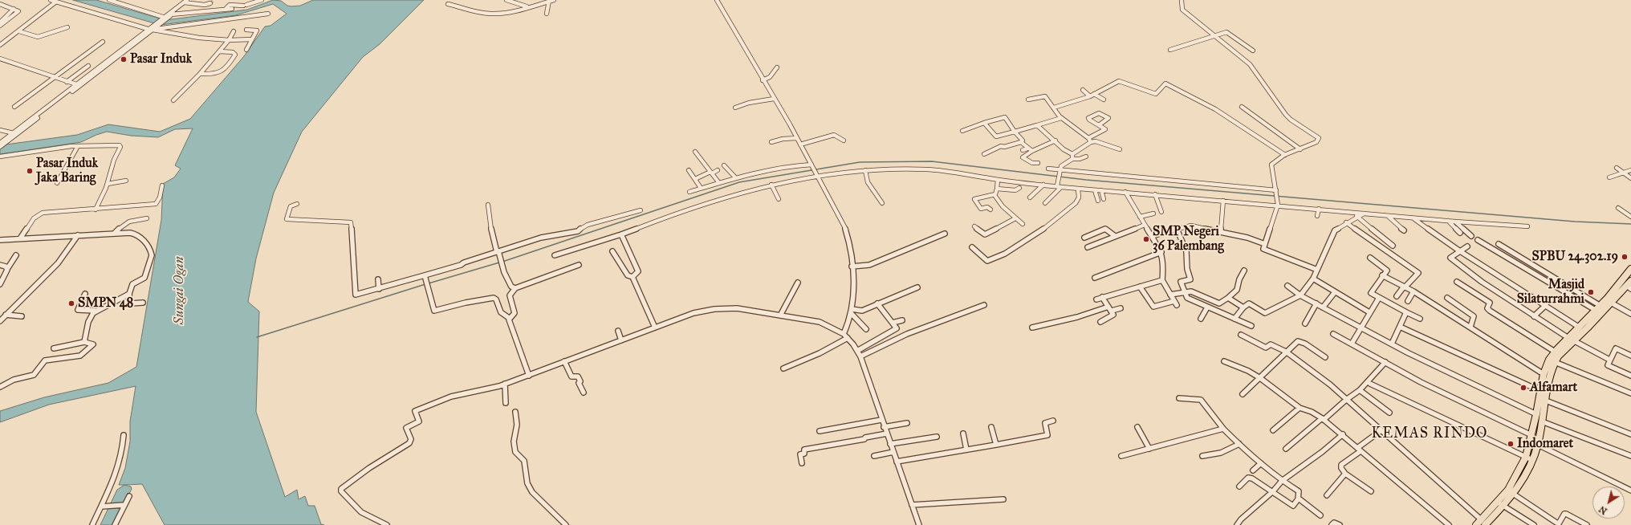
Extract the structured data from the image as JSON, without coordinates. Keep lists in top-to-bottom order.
{
  "districts": ["KEMAS RINDO"],
  "water": ["Sungai Ogan"],
  "places": [
    "Pasar Induk",
    "Pasar Induk Jaka Baring",
    "SMP Negeri 36 Palembang",
    "SPBU 24.302.19",
    "Masjid Silaturrahmi",
    "SMPN 48",
    "Alfamart",
    "Indomaret"
  ],
  "north": "bottom left"
}
